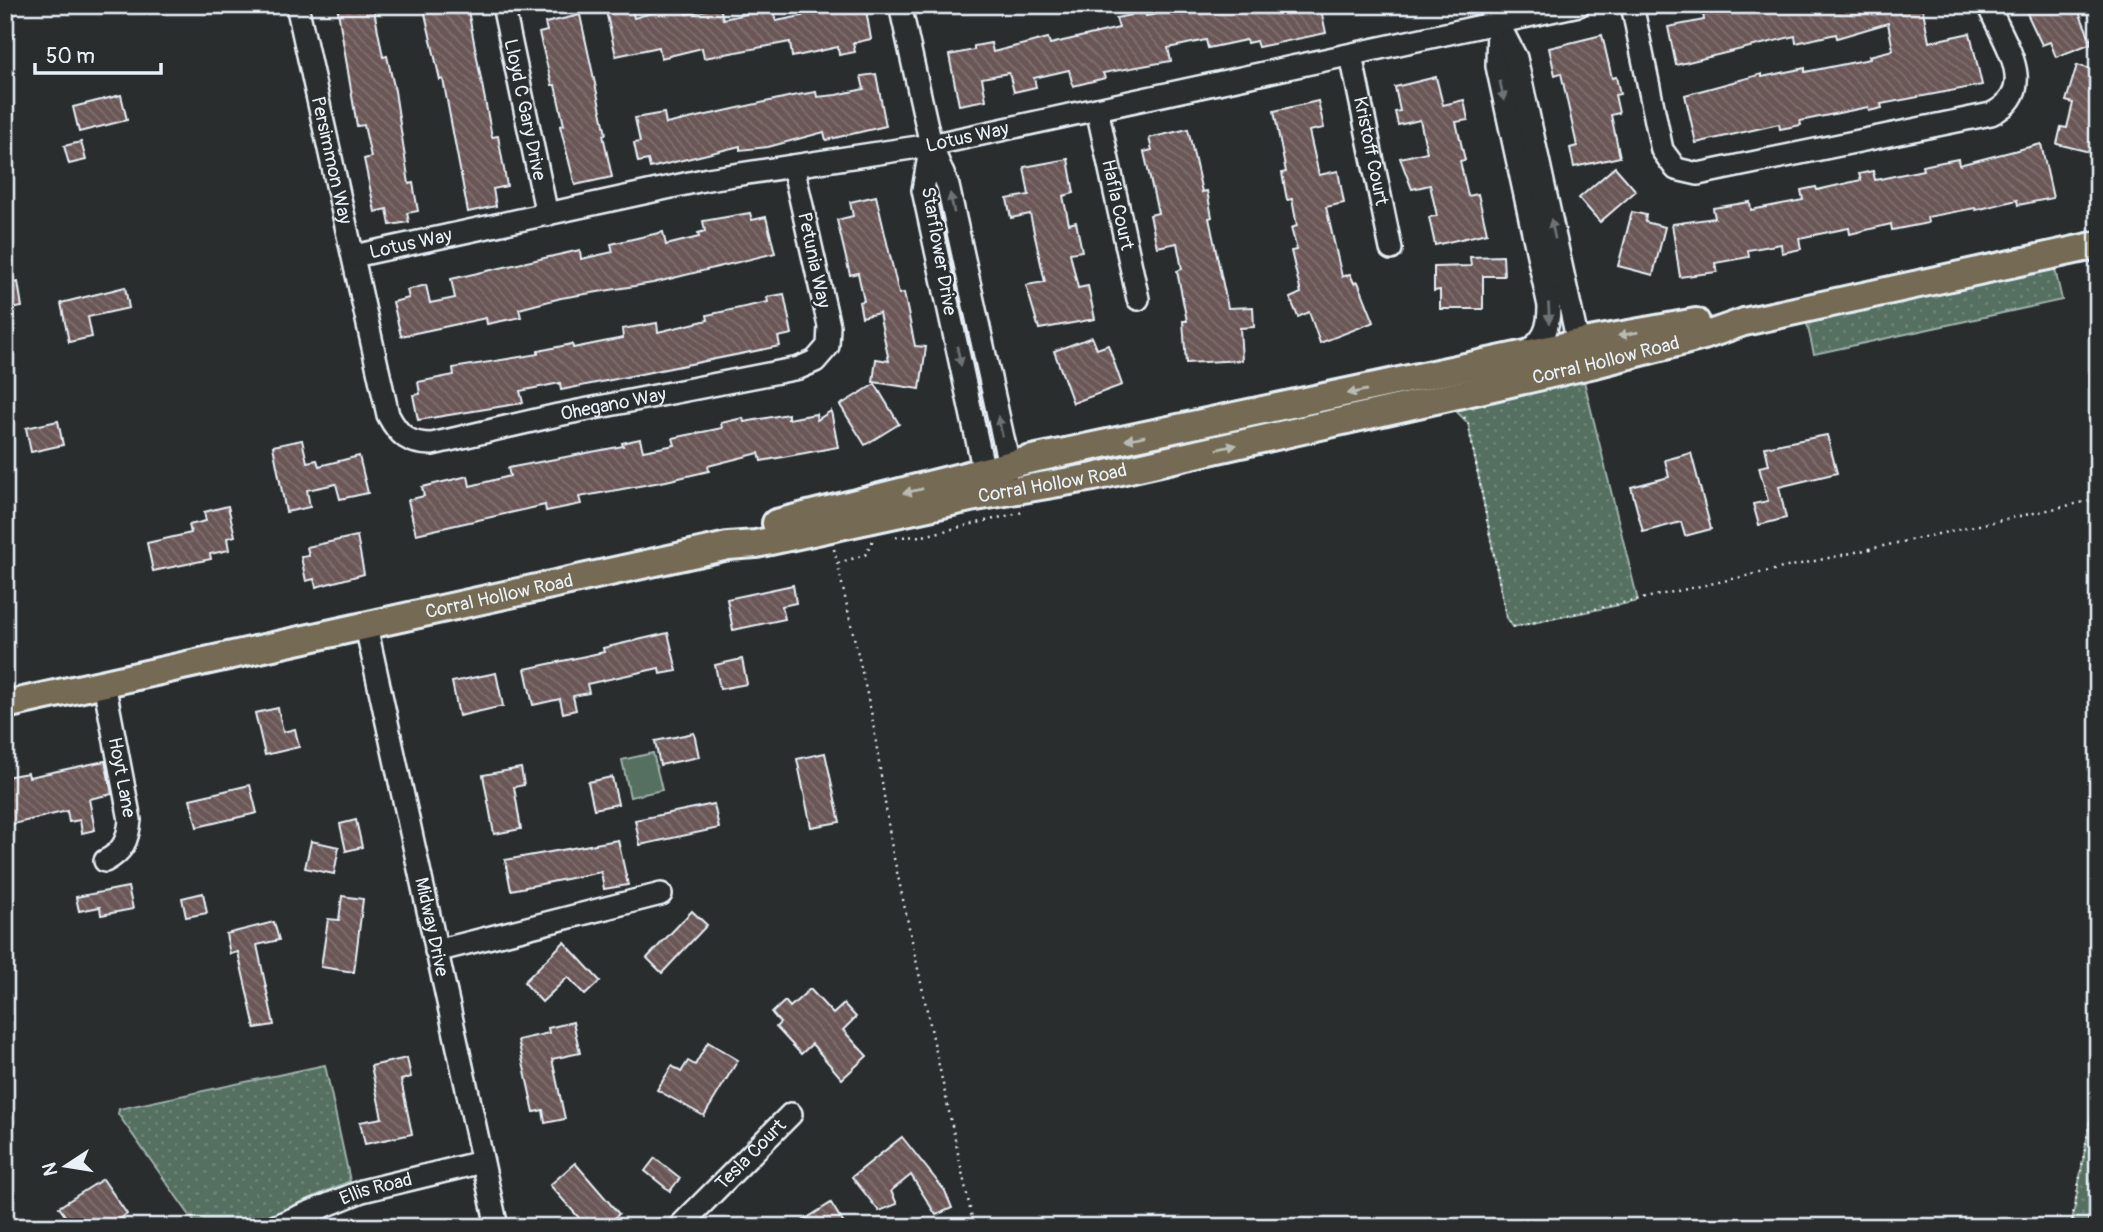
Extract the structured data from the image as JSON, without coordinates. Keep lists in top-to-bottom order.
{
  "streets": {
    "main road": ["Corral Hollow Road"],
    "street": [
      "Lloyd C Gary Drive",
      "Lotus Way",
      "Kristoff Court",
      "Persimmon Way",
      "Hafla Court",
      "Petunia Way",
      "Ohegano Way",
      "Hoyt Lane",
      "Midway Drive",
      "Tesla Court",
      "Ellis Road"
    ]
  },
  "crossings": [
    ["Lloyd C Gary Drive", "Lotus Way"],
    ["Lotus Way", "Kristoff Court"],
    ["Lotus Way", "Persimmon Way"],
    ["Lotus Way", "Hafla Court"],
    ["Lotus Way", "Petunia Way"],
    ["Persimmon Way", "Ohegano Way"],
    ["Petunia Way", "Ohegano Way"],
    ["Corral Hollow Road", "Hoyt Lane"],
    ["Corral Hollow Road", "Midway Drive"],
    ["Midway Drive", "Ellis Road"]
  ],
  "scale_bar": "50 m",
  "north": "left"
}
